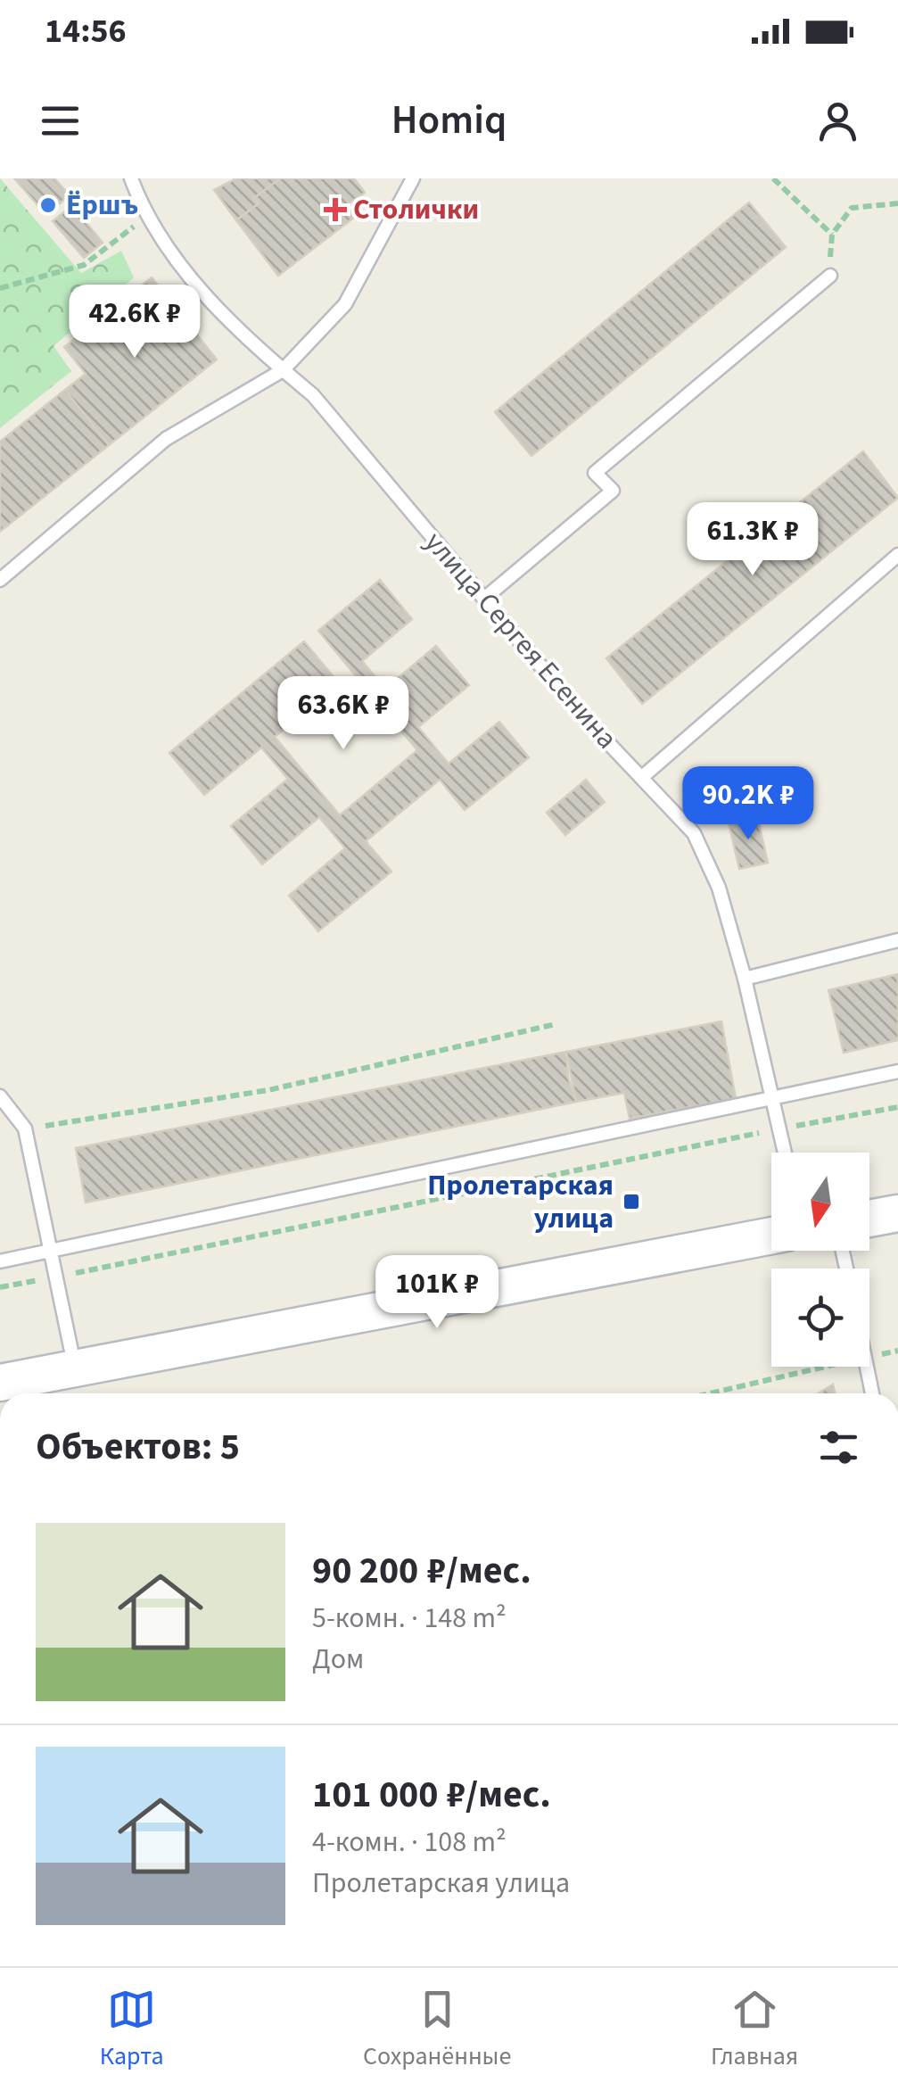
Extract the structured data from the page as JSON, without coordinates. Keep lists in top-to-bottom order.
{
  "streets": {
    "lane": ["улица Сергея Есенина"]
  },
  "places": {
    "other": ["Ёршъ"],
    "health": ["Столички"],
    "transit": ["Пролетарская улица"]
  },
  "north": "bottom",
  "page": {
    "status": "14:56",
    "header": "Homiq",
    "price": [
      "42.6K ₽",
      "61.3K ₽",
      "63.6K ₽",
      "90.2K ₽",
      "101K ₽"
    ],
    "heading": "Объектов: 5",
    "list": [
      {
        "name": "90 200 ₽/мес.",
        "note": "5-комн. · 148 m² · Дом"
      },
      {
        "name": "101 000 ₽/мес.",
        "note": "4-комн. · 108 m² · Пролетарская улица"
      }
    ],
    "tabs": ["Карта", "Сохранённые", "Главная"]
  }
}
